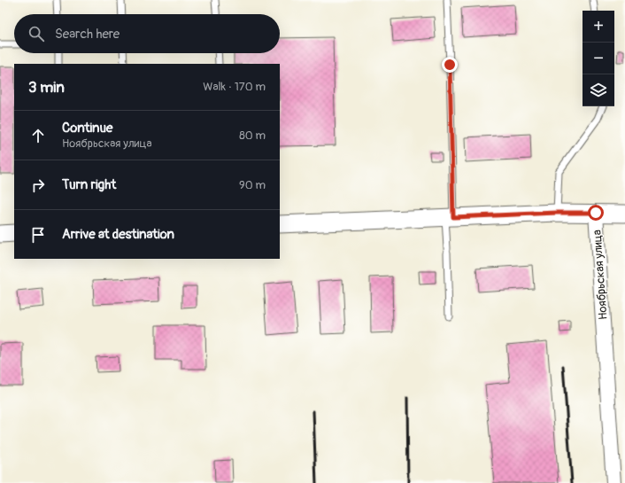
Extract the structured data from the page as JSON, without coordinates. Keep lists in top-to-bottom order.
{
  "streets": {
    "main road": ["Ноябрьская улица"]
  },
  "page": {
    "map_buttons": ["+", "−"],
    "search": "Search here",
    "heading": ["3 min", "Walk · 170 m"],
    "list": [
      ["Continue", "Ноябрьская улица", "80 m"],
      ["Turn right", "90 m"],
      "Arrive at destination"
    ]
  }
}
